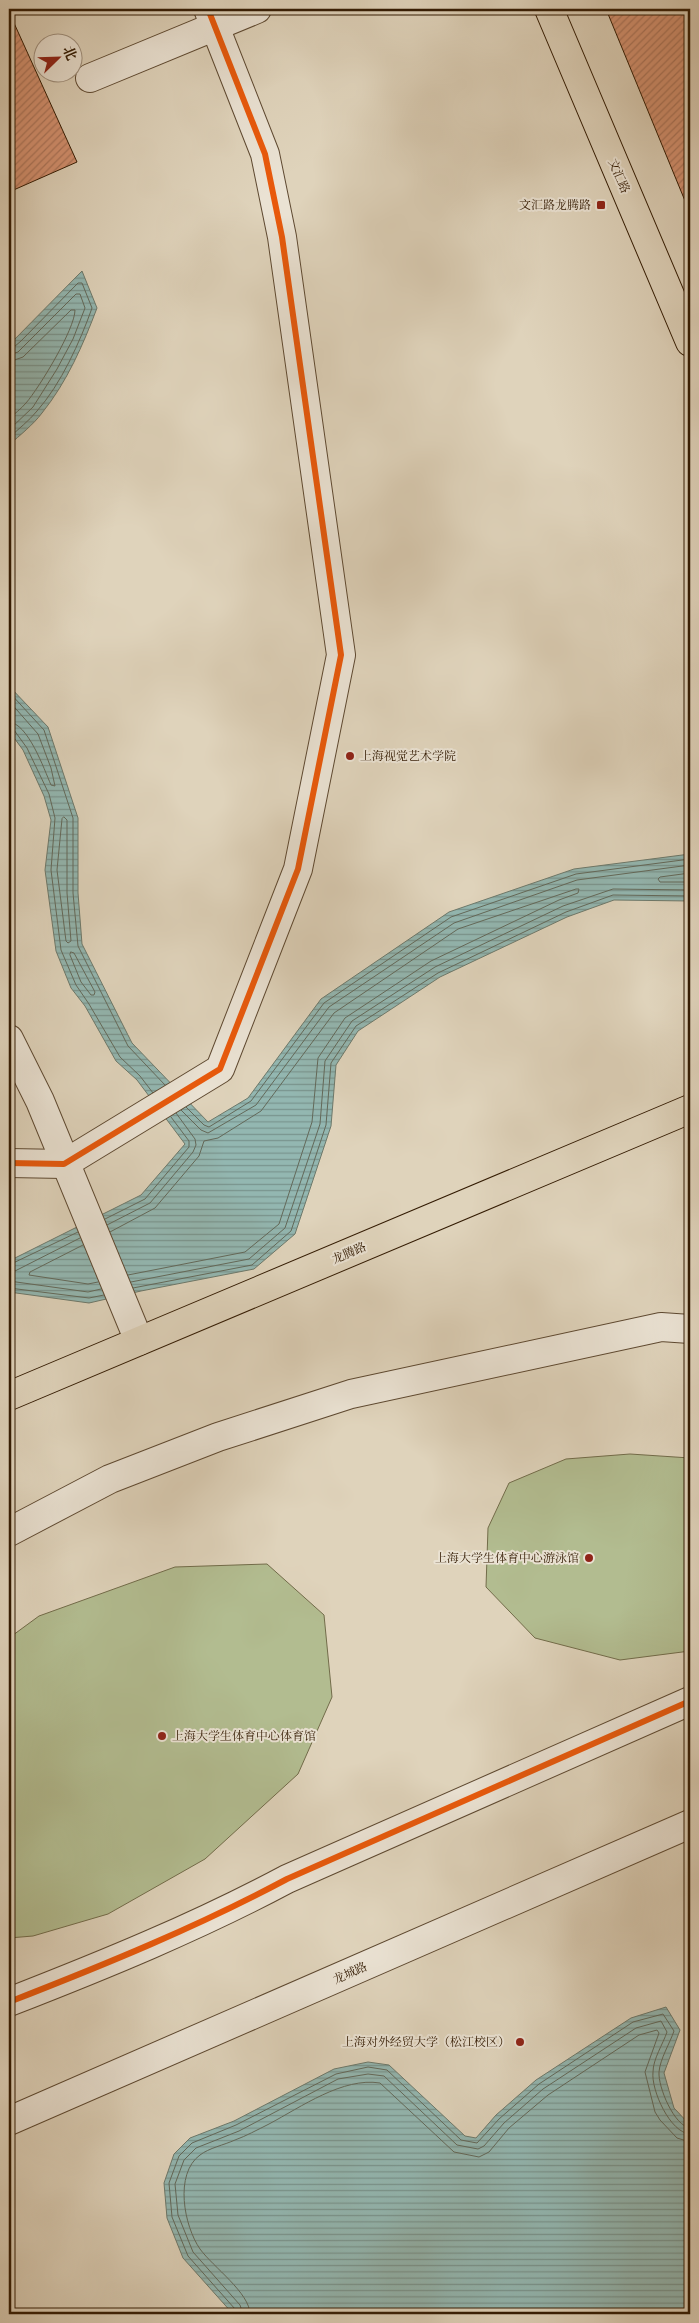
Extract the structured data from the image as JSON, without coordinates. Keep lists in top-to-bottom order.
{
  "streets": {
    "main road": ["文汇路", "龙腾路"],
    "street": ["龙城路"]
  },
  "places": {
    "transit": ["文汇路龙腾路"],
    "other": [
      "上海视觉艺术学院",
      "上海大学生体育中心游泳馆",
      "上海大学生体育中心体育馆",
      "上海对外经贸大学（松江校区）"
    ]
  },
  "north": "top right"
}
